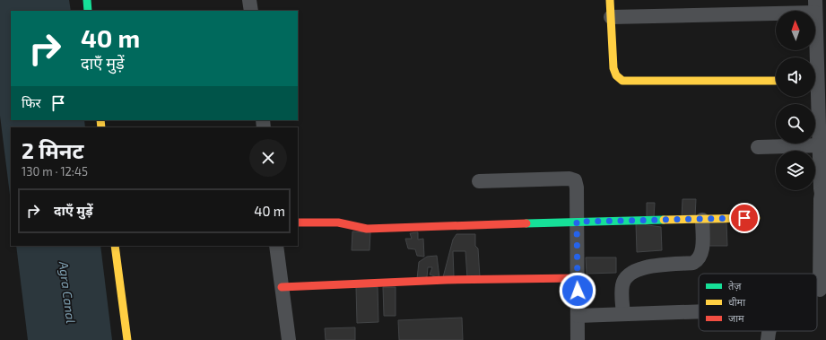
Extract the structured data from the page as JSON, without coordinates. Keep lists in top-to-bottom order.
{
  "water": ["Agra Canal"],
  "legend": ["तेज़", "धीमा", "जाम"],
  "north": "top",
  "page": {
    "turn": ["40 m", "दाएँ मुड़ें"],
    "then": "फिर",
    "heading": ["2 मिनट", "130 m · 12:45"],
    "list": [
      {
        "name": "दाएँ मुड़ें",
        "value": "40 m"
      }
    ]
  }
}
